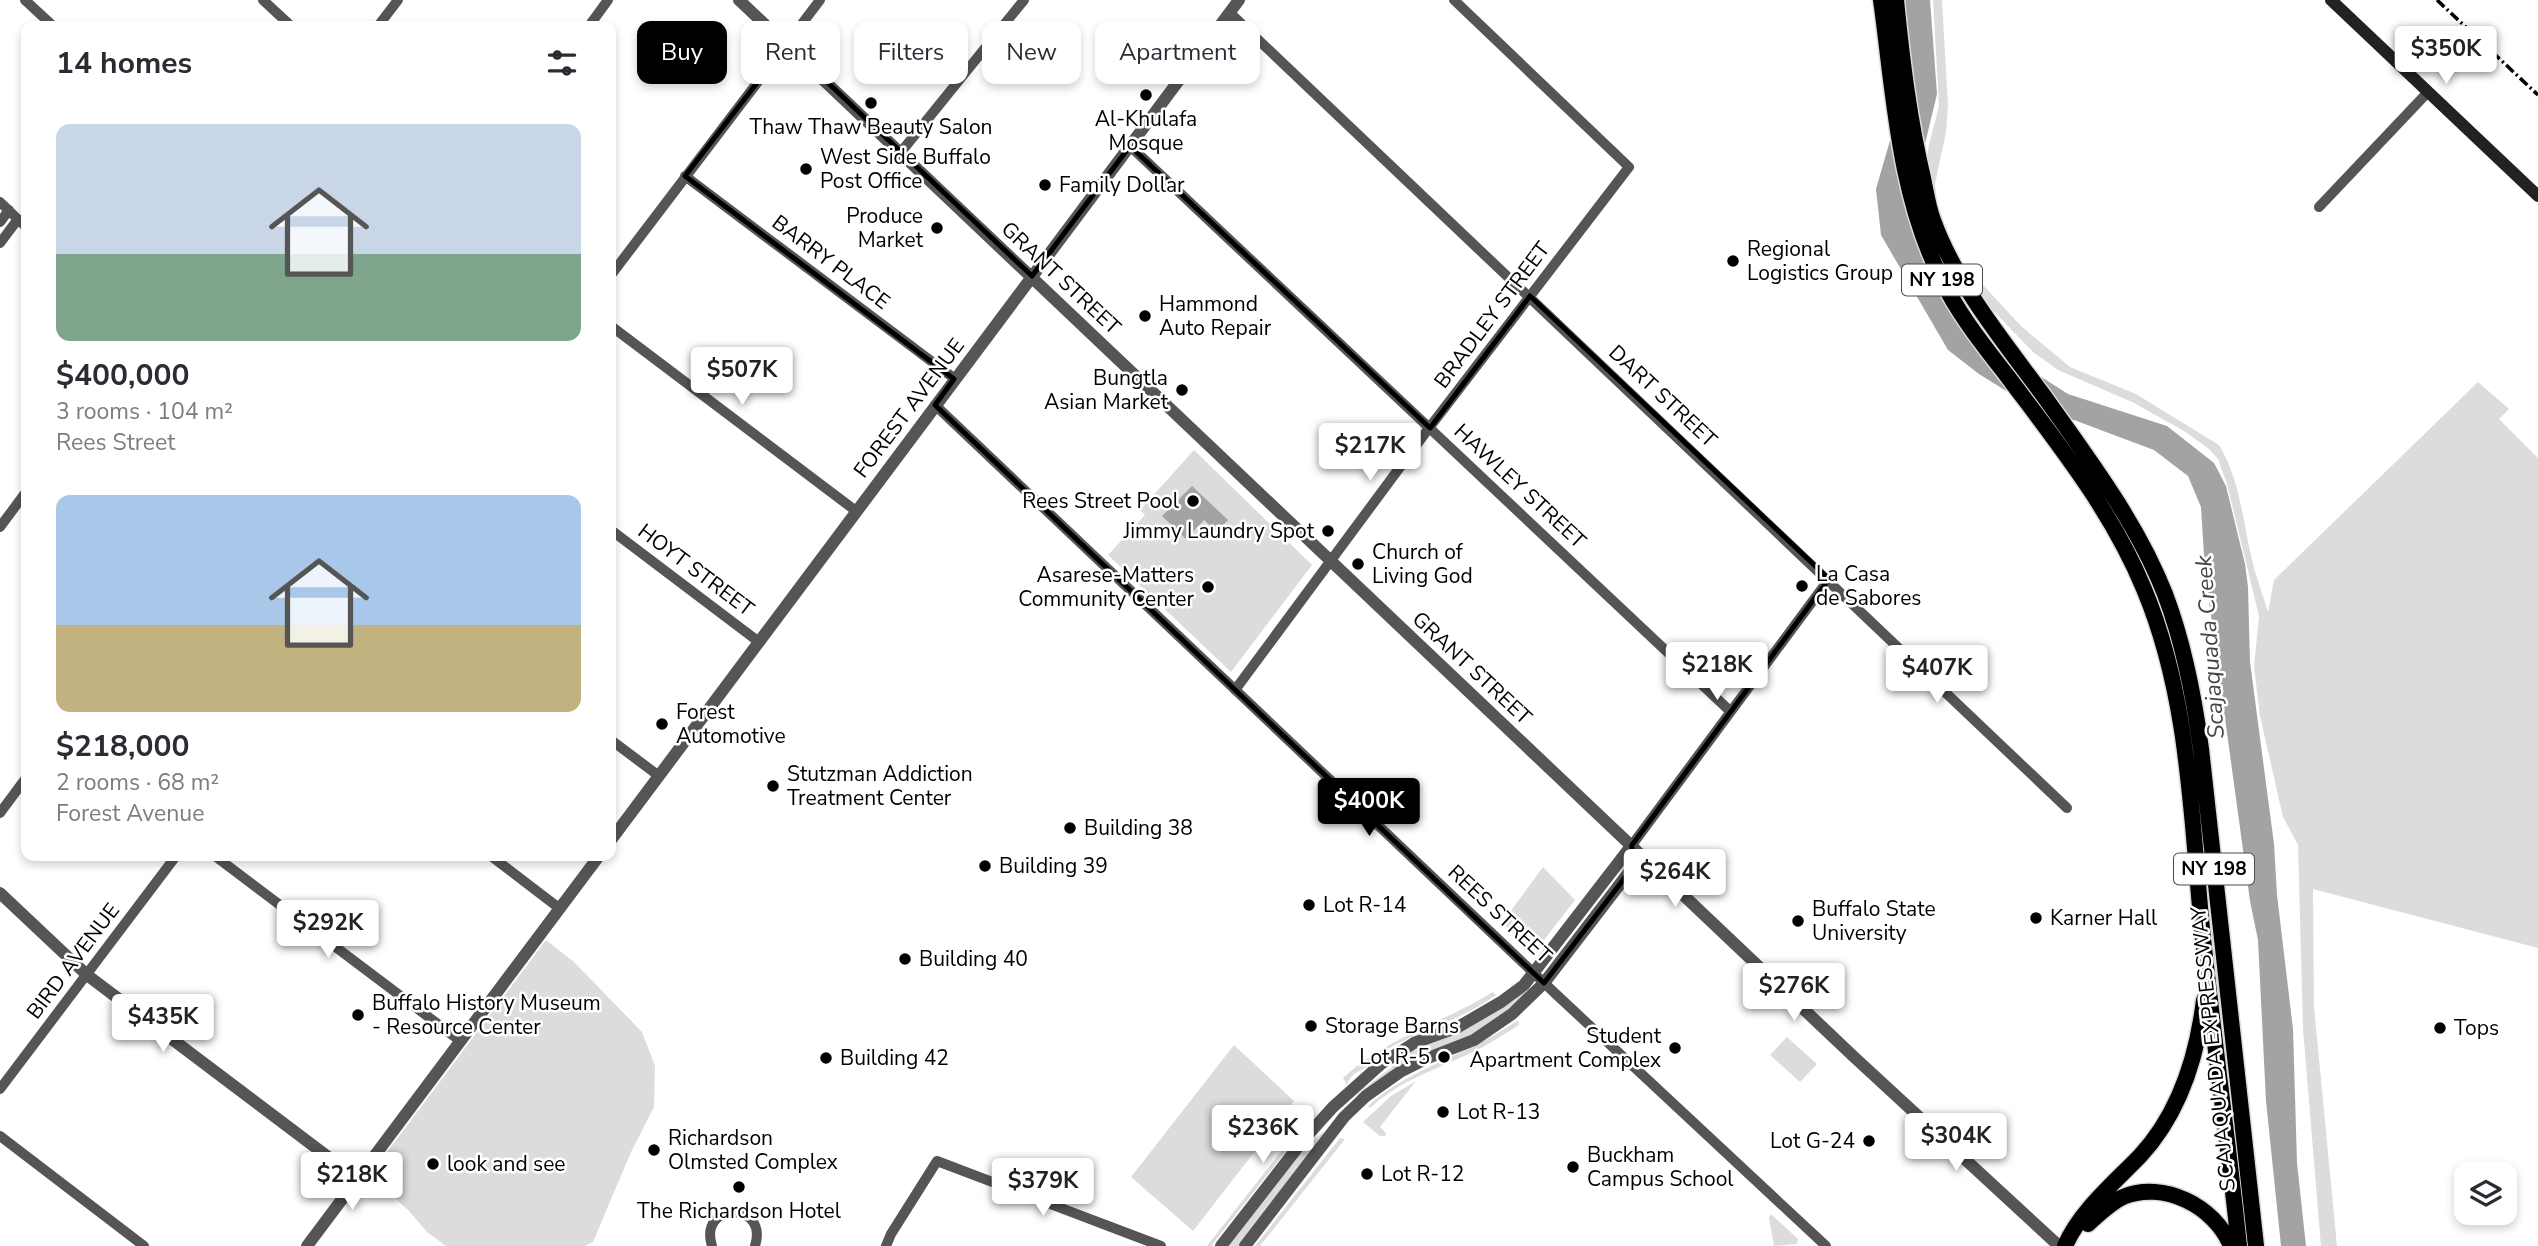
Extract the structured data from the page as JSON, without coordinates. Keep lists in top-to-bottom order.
{
  "streets": {
    "highway": ["NY 198", "SCAJAQUADA EXPRESSWAY"],
    "street": [
      "BARRY PLACE",
      "GRANT STREET",
      "BRADLEY STREET",
      "DART STREET",
      "FOREST AVENUE",
      "HAWLEY STREET",
      "HOYT STREET",
      "REES STREET",
      "BIRD AVENUE"
    ]
  },
  "crossings": [
    ["BARRY PLACE", "FOREST AVENUE"],
    ["GRANT STREET", "BRADLEY STREET"],
    ["GRANT STREET", "FOREST AVENUE"],
    ["BRADLEY STREET", "DART STREET"],
    ["BRADLEY STREET", "HAWLEY STREET"],
    ["BRADLEY STREET", "REES STREET"],
    ["DART STREET", "FOREST AVENUE"],
    ["FOREST AVENUE", "HAWLEY STREET"],
    ["FOREST AVENUE", "HOYT STREET"],
    ["FOREST AVENUE", "REES STREET"]
  ],
  "water": ["Scajaquada Creek"],
  "places": [
    "Al-Khulafa Mosque",
    "Thaw Thaw Beauty Salon",
    "West Side Buffalo Post Office",
    "Family Dollar",
    "Produce Market",
    "Regional Logistics Group",
    "Hammond Auto Repair",
    "Bungtla Asian Market",
    "Rees Street Pool",
    "Jimmy Laundry Spot",
    "Church of Living God",
    "La Casa de Sabores",
    "Asarese-Matters Community Center",
    "Forest Automotive",
    "Stutzman Addiction Treatment Center",
    "Building 38",
    "Building 39",
    "Lot R-14",
    "Karner Hall",
    "Buffalo State University",
    "Building 40",
    "Buffalo History Museum - Resource Center",
    "Storage Barns",
    "Tops",
    "Student Apartment Complex",
    "Lot R-5",
    "Building 42",
    "Lot R-13",
    "Lot G-24",
    "Richardson Olmsted Complex",
    "look and see",
    "Buckham Campus School",
    "Lot R-12",
    "The Richardson Hotel"
  ],
  "page": {
    "chip": [
      "Buy",
      "Rent",
      "Filters",
      "New",
      "Apartment"
    ],
    "heading": "14 homes",
    "price": [
      "$350K",
      "$507K",
      "$217K",
      "$218K",
      "$407K",
      "$400K",
      "$264K",
      "$292K",
      "$276K",
      "$435K",
      "$236K",
      "$304K",
      "$218K",
      "$379K"
    ],
    "list": [
      {
        "name": "$400,000",
        "note": "3 rooms · 104 m² · Rees Street"
      },
      {
        "name": "$218,000",
        "note": "2 rooms · 68 m² · Forest Avenue"
      }
    ]
  }
}
